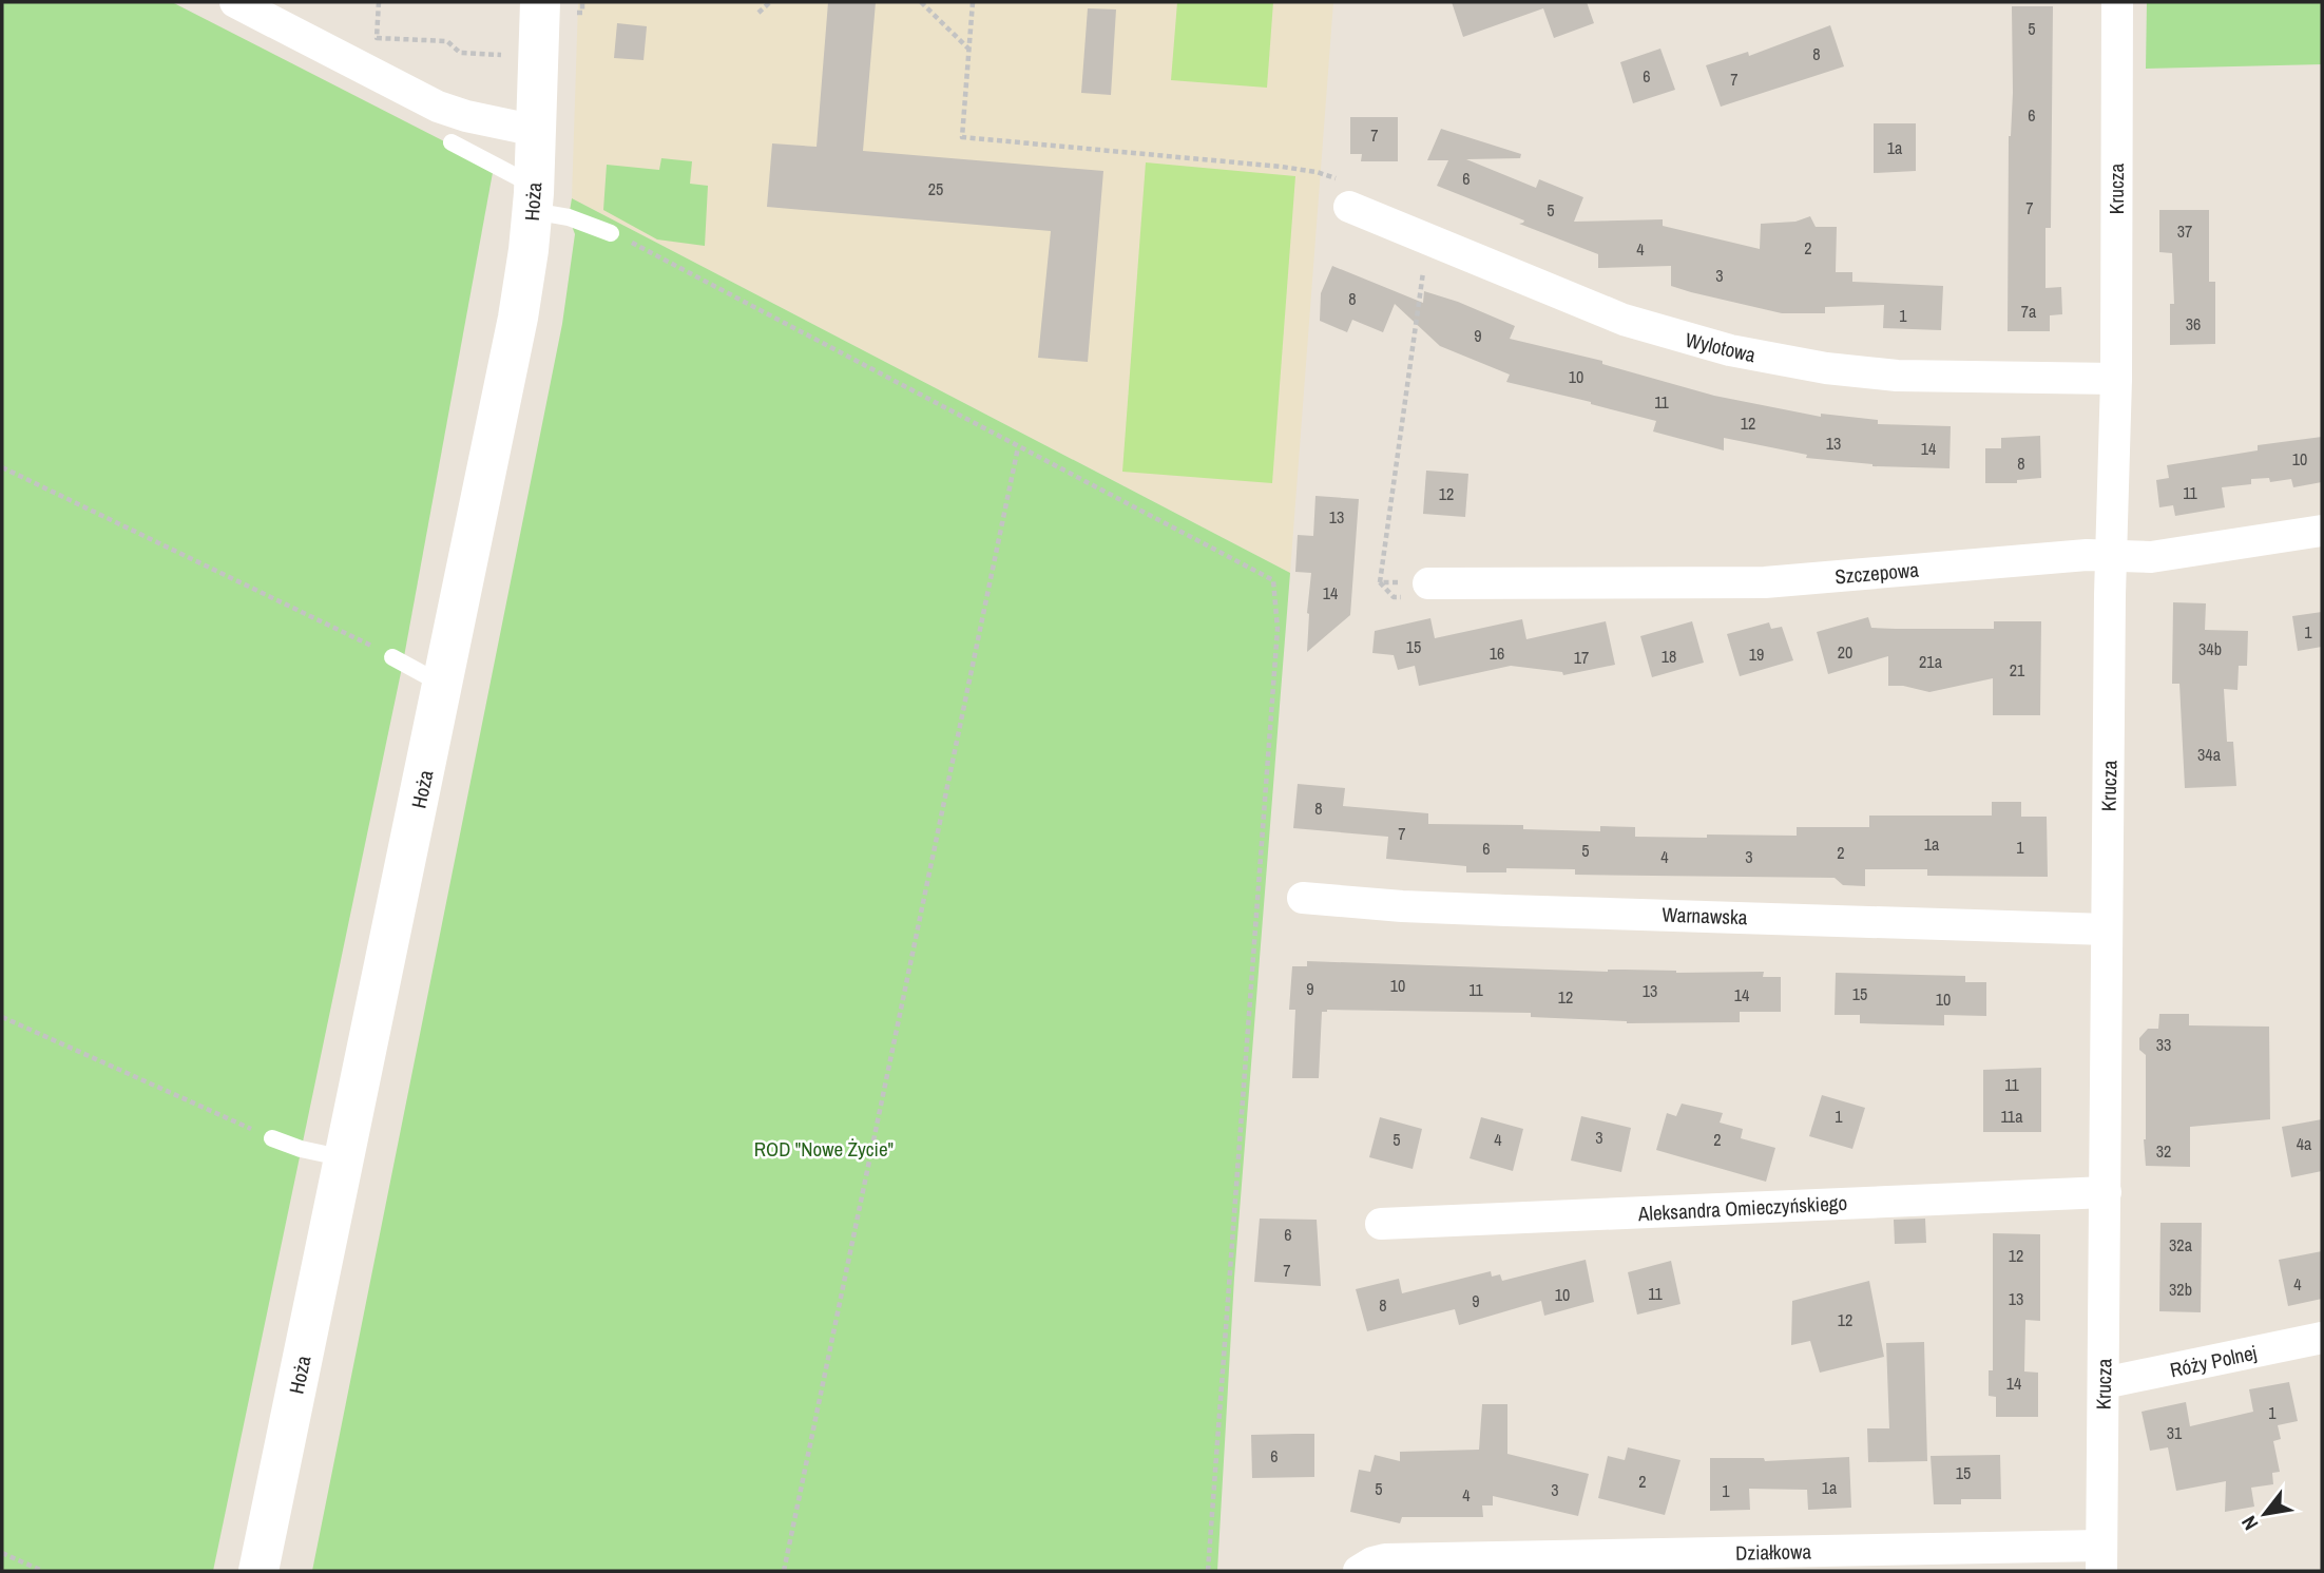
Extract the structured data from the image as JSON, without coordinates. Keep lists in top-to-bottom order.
{
  "streets": {
    "street": [
      "Krucza",
      "Hoża",
      "Wylotowa",
      "Szczepowa",
      "Warnawska",
      "Aleksandra Omieczyńskiego",
      "Róży Polnej",
      "Działkowa"
    ]
  },
  "crossings": [
    ["Krucza", "Wylotowa"],
    ["Krucza", "Szczepowa"],
    ["Krucza", "Warnawska"],
    ["Krucza", "Aleksandra Omieczyńskiego"],
    ["Krucza", "Róży Polnej"],
    ["Krucza", "Działkowa"]
  ],
  "parks": ["ROD \"Nowe Życie\""],
  "house_numbers": [
    "5",
    "8",
    "6",
    "7",
    "6",
    "7",
    "1a",
    "6",
    "25",
    "7",
    "5",
    "37",
    "2",
    "4",
    "3",
    "8",
    "7a",
    "1",
    "36",
    "9",
    "10",
    "11",
    "12",
    "13",
    "14",
    "10",
    "8",
    "11",
    "12",
    "13",
    "14",
    "1",
    "15",
    "34b",
    "20",
    "16",
    "19",
    "18",
    "17",
    "21a",
    "21",
    "34a",
    "8",
    "7",
    "1a",
    "1",
    "6",
    "5",
    "2",
    "4",
    "3",
    "10",
    "9",
    "11",
    "13",
    "15",
    "14",
    "12",
    "10",
    "33",
    "11",
    "1",
    "11a",
    "3",
    "5",
    "4",
    "2",
    "4a",
    "32",
    "6",
    "32a",
    "12",
    "7",
    "4",
    "32b",
    "11",
    "10",
    "13",
    "9",
    "8",
    "12",
    "14",
    "1",
    "31",
    "6",
    "15",
    "2",
    "1a",
    "5",
    "3",
    "1",
    "4"
  ],
  "north": "bottom left"
}
